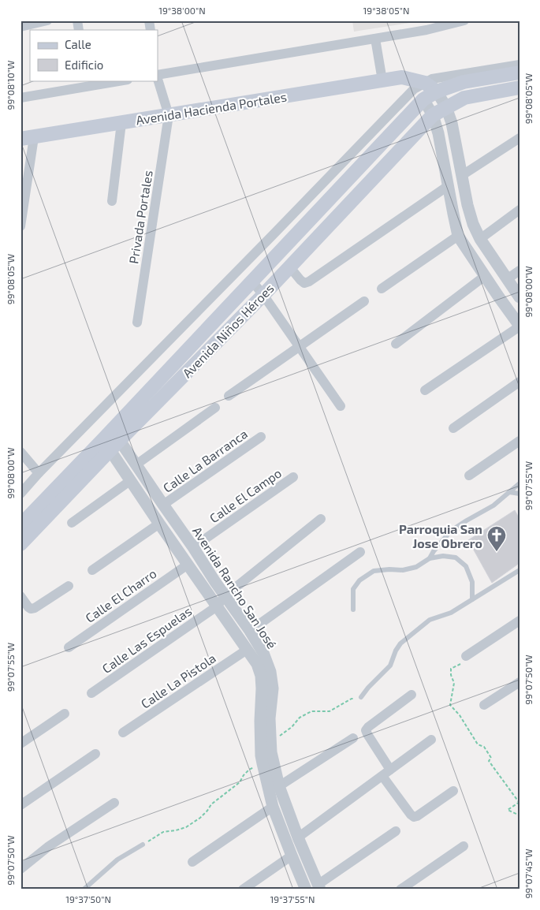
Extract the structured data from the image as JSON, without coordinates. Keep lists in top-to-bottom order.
{
  "streets": {
    "main road": ["Avenida Hacienda Portales", "Avenida Niños Héroes"],
    "street": [
      "Privada Portales",
      "Calle La Barranca",
      "Calle El Campo",
      "Avenida Rancho San José",
      "Calle El Charro",
      "Calle Las Espuelas",
      "Calle La Pistola"
    ]
  },
  "crossings": [
    ["Avenida Hacienda Portales", "Privada Portales"],
    ["Avenida Hacienda Portales", "Avenida Niños Héroes"],
    ["Avenida Niños Héroes", "Avenida Rancho San José"],
    ["Calle La Barranca", "Avenida Rancho San José"],
    ["Calle El Campo", "Avenida Rancho San José"],
    ["Avenida Rancho San José", "Calle El Charro"],
    ["Avenida Rancho San José", "Calle Las Espuelas"],
    ["Avenida Rancho San José", "Calle La Pistola"]
  ],
  "places": {
    "church": ["Parroquia San Jose Obrero"]
  },
  "legend": ["Calle", "Edificio"],
  "coordinates": [
    "19°38'00\"N",
    "19°38'05\"N",
    "99°08'10\"W",
    "99°08'05\"W",
    "99°08'00\"W",
    "99°07'55\"W",
    "99°07'50\"W",
    "99°07'45\"W",
    "19°37'50\"N",
    "19°37'55\"N"
  ]
}
